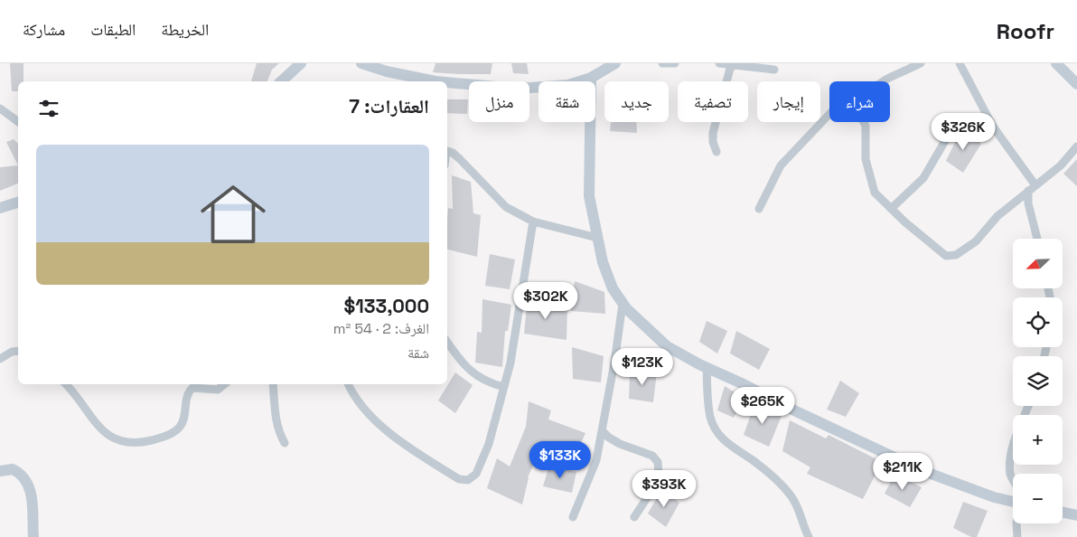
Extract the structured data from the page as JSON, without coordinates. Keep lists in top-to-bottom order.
{
  "north": "bottom left",
  "page": {
    "header": "Roofr",
    "nav": ["الخريطة", "الطبقات", "مشاركة"],
    "chip": [
      "شراء",
      "إيجار",
      "تصفية",
      "جديد",
      "شقة",
      "منزل"
    ],
    "heading": "العقارات: 7",
    "price": [
      "$326K",
      "$302K",
      "$123K",
      "$265K",
      "$133K",
      "$211K",
      "$393K"
    ],
    "list": [
      {
        "name": "$133,000",
        "note": "الغرف: 2 · 54 m² · شقة"
      }
    ],
    "map_buttons": ["+", "−"]
  }
}
